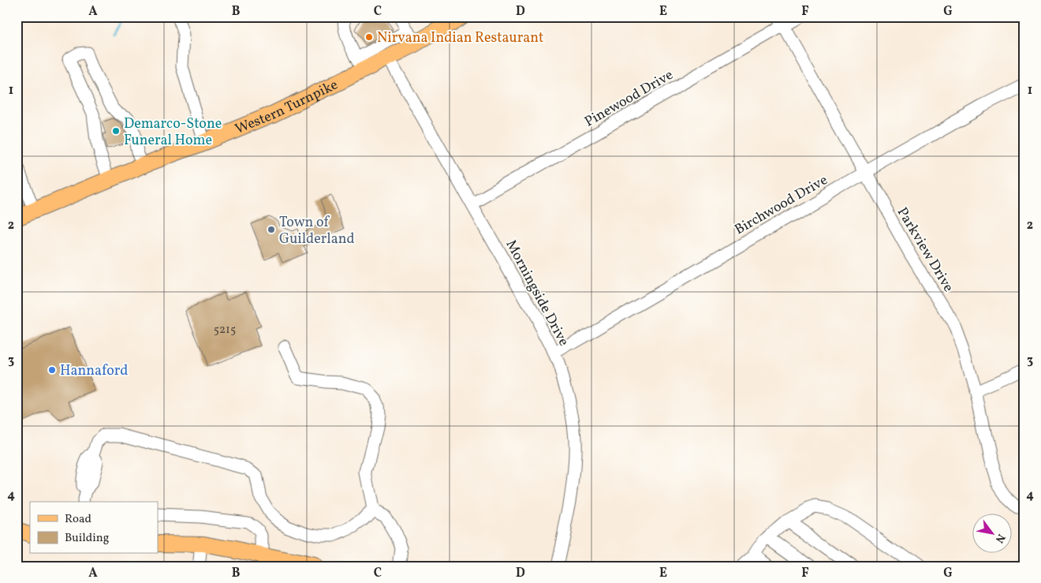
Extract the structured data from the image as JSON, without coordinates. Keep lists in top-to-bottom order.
{
  "streets": {
    "main road": ["Western Turnpike"],
    "street": [
      "Pinewood Drive",
      "Birchwood Drive",
      "Parkview Drive",
      "Morningside Drive"
    ]
  },
  "crossings": [
    ["Pinewood Drive", "Parkview Drive"],
    ["Pinewood Drive", "Morningside Drive"],
    ["Western Turnpike", "Morningside Drive"],
    ["Birchwood Drive", "Parkview Drive"],
    ["Birchwood Drive", "Morningside Drive"]
  ],
  "places": [
    "Nirvana Indian Restaurant",
    "Demarco-Stone Funeral Home",
    "Town of Guilderland",
    "Hannaford"
  ],
  "house_numbers": ["5215"],
  "legend": ["Road", "Building"],
  "north": "bottom right",
  "grid": {
    "columns": [
      "A",
      "B",
      "C",
      "D",
      "E",
      "F",
      "G"
    ],
    "rows": [
      "1",
      "2",
      "3",
      "4"
    ]
  }
}
